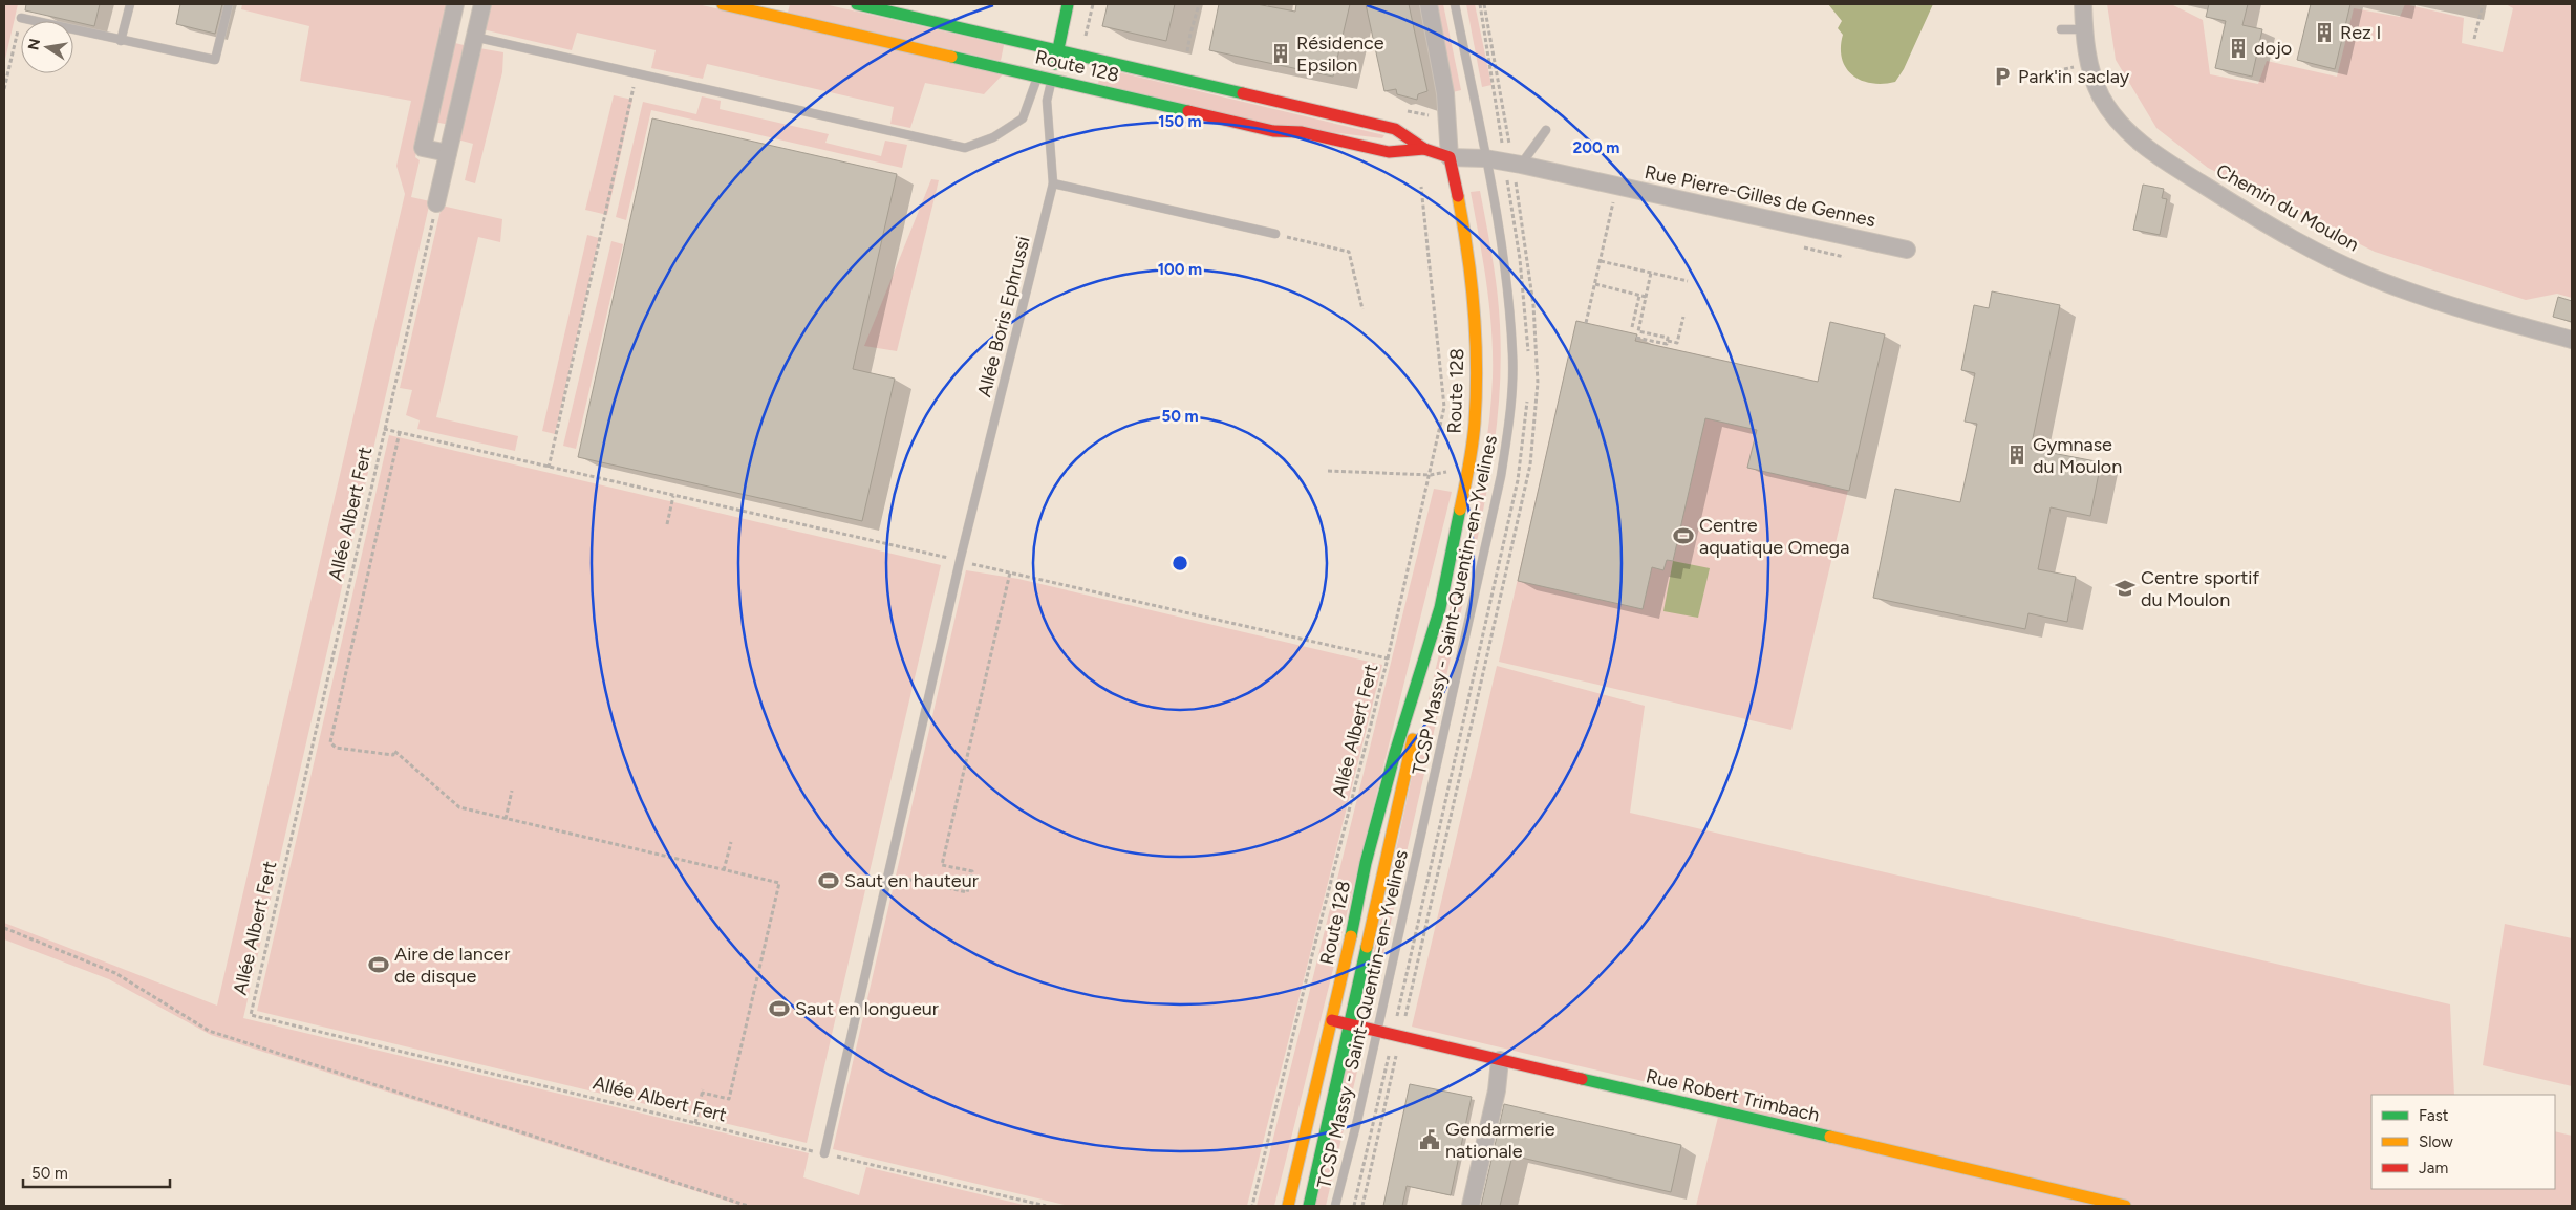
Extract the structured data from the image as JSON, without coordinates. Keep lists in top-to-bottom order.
{
  "streets": {
    "main road": ["Route 128", "Rue Robert Trimbach"],
    "street": ["Rue Pierre-Gilles de Gennes", "Chemin du Moulon"],
    "lane": ["Allée Boris Ephrussi", "TCSP Massy - Saint-Quentin-en-Yvelines"],
    "path": ["Allée Albert Fert"]
  },
  "crossings": [
    ["Route 128", "Rue Pierre-Gilles de Gennes"],
    ["Route 128", "Allée Boris Ephrussi"],
    ["Route 128", "Rue Robert Trimbach"],
    ["Rue Pierre-Gilles de Gennes", "TCSP Massy - Saint-Quentin-en-Yvelines"],
    ["Allée Boris Ephrussi", "Allée Albert Fert"],
    ["TCSP Massy - Saint-Quentin-en-Yvelines", "Rue Robert Trimbach"]
  ],
  "places": {
    "building": [
      "Rez I",
      "dojo",
      "Résidence Epsilon",
      "Gymnase du Moulon"
    ],
    "parking": ["Park'in saclay"],
    "sports": [
      "Centre aquatique Omega",
      "Saut en hauteur",
      "Aire de lancer de disque",
      "Saut en longueur"
    ],
    "school or university": ["Centre sportif du Moulon"],
    "public building": ["Gendarmerie nationale"]
  },
  "legend": ["Fast", "Slow", "Jam"],
  "scale_bar": "50 m",
  "north": "left",
  "rings": [
    "150 m",
    "200 m",
    "100 m",
    "50 m"
  ]
}
